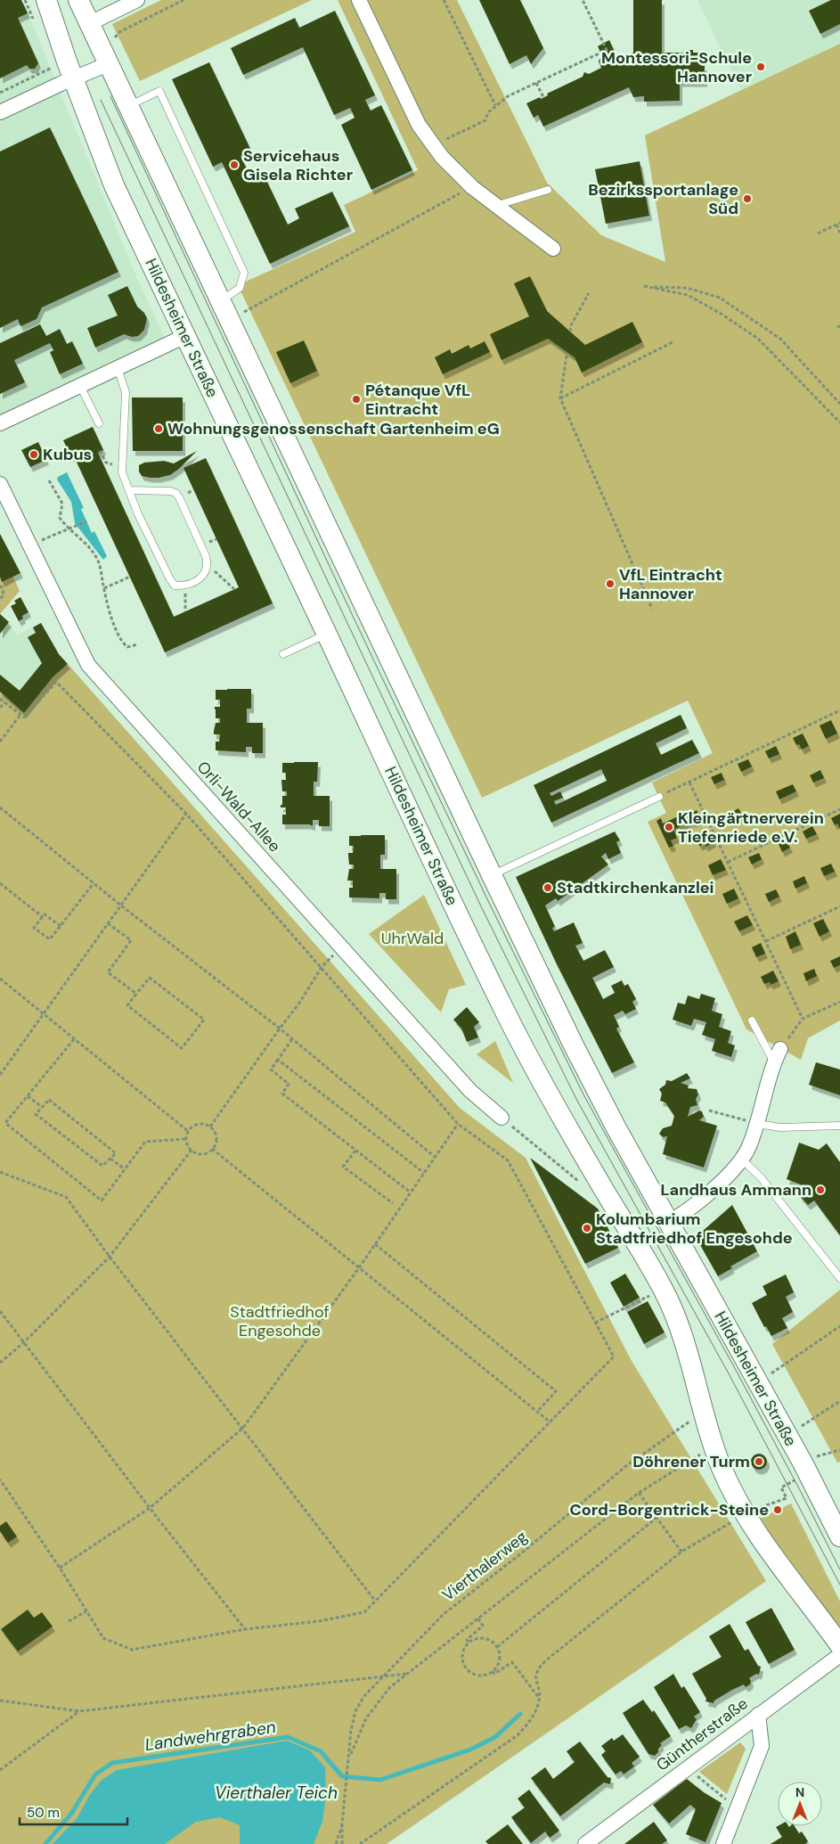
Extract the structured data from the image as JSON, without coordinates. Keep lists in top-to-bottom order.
{
  "streets": {
    "main road": ["Hildesheimer Straße"],
    "street": ["Orli-Wald-Allee", "Güntherstraße"],
    "path": ["Vierthalerweg"]
  },
  "water": ["Landwehrgraben", "Vierthaler Teich"],
  "parks": ["UhrWald", "Stadtfriedhof Engesohde"],
  "places": [
    "Montessori-Schule Hannover",
    "Servicehaus Gisela Richter",
    "Bezirkssportanlage Süd",
    "Pétanque VfL Eintracht",
    "Wohnungsgenossenschaft Gartenheim eG",
    "Kubus",
    "VfL Eintracht Hannover",
    "Kleingärtnerverein Tiefenriede e.V.",
    "Stadtkirchenkanzlei",
    "Landhaus Ammann",
    "Kolumbarium Stadtfriedhof Engesohde",
    "Döhrener Turm",
    "Cord-Borgentrick-Steine"
  ],
  "scale_bar": "50 m",
  "north": "top"
}
